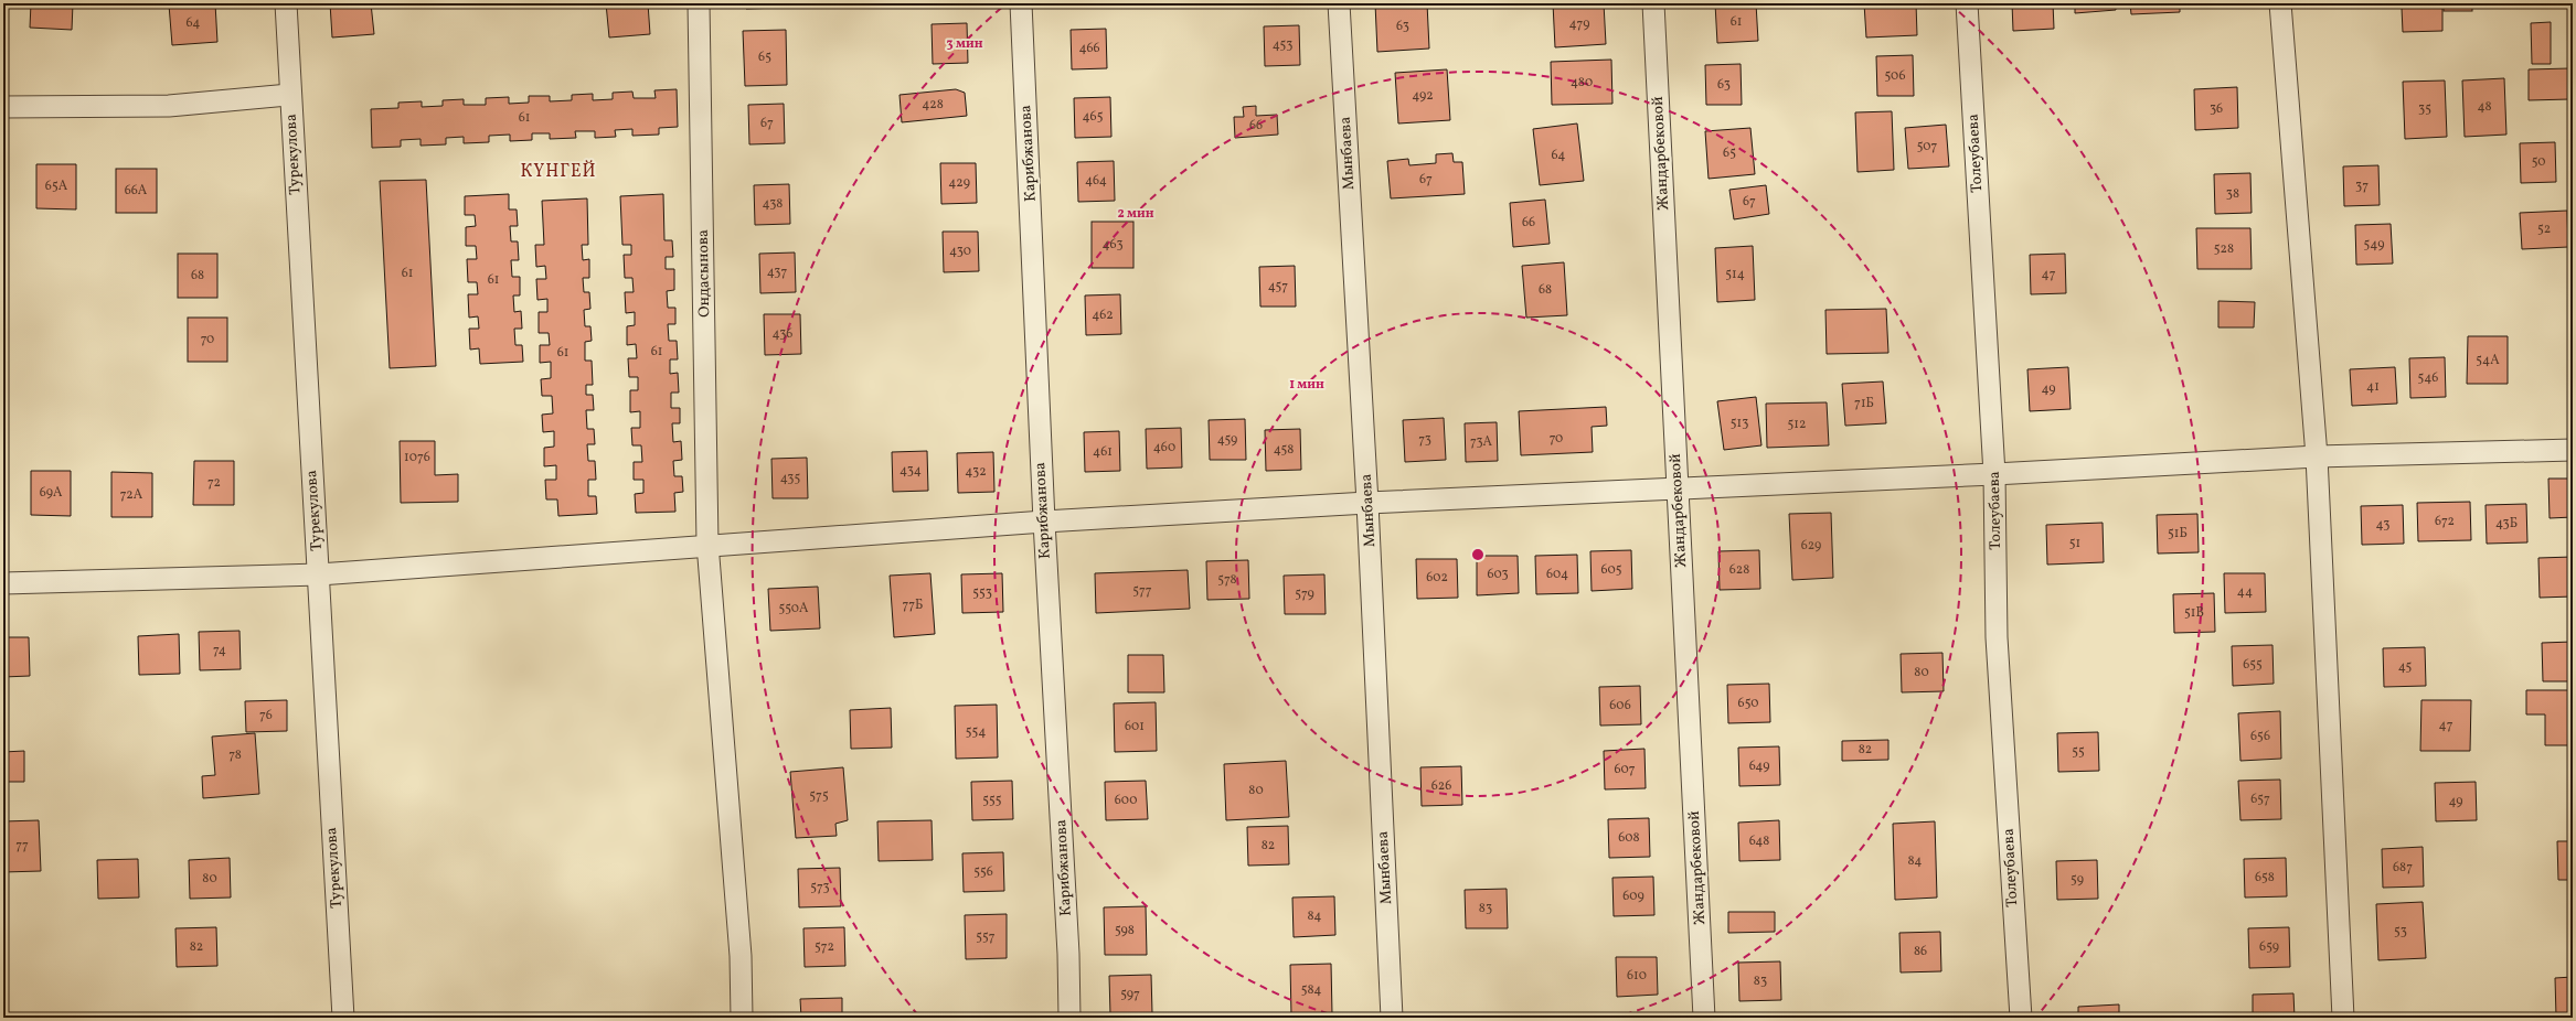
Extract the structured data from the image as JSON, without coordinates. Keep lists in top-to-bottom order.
{
  "streets": {
    "street": [
      "Карибжанова",
      "Мынбаева",
      "Жандарбековой",
      "Толеубаева",
      "Турекулова",
      "Ондасынова"
    ]
  },
  "districts": ["КҮНГЕЙ"],
  "house_numbers": [
    "61",
    "64",
    "479",
    "63",
    "453",
    "466",
    "65",
    "506",
    "480",
    "63",
    "492",
    "428",
    "48",
    "36",
    "35",
    "465",
    "61",
    "67",
    "66",
    "507",
    "65",
    "64",
    "50",
    "67",
    "464",
    "429",
    "65А",
    "37",
    "66А",
    "38",
    "67",
    "438",
    "66",
    "52",
    "463",
    "549",
    "528",
    "430",
    "437",
    "61",
    "514",
    "47",
    "68",
    "61",
    "457",
    "68",
    "462",
    "436",
    "70",
    "61",
    "61",
    "54А",
    "546",
    "41",
    "49",
    "71Б",
    "513",
    "512",
    "70",
    "459",
    "73",
    "73А",
    "460",
    "458",
    "461",
    "1076",
    "434",
    "432",
    "435",
    "72",
    "69А",
    "72А",
    "672",
    "43Б",
    "43",
    "51Б",
    "51",
    "629",
    "605",
    "628",
    "603",
    "604",
    "602",
    "578",
    "577",
    "44",
    "553",
    "579",
    "77Б",
    "550А",
    "51В",
    "74",
    "655",
    "45",
    "80",
    "650",
    "606",
    "76",
    "47",
    "601",
    "554",
    "656",
    "82",
    "55",
    "78",
    "649",
    "607",
    "626",
    "80",
    "575",
    "657",
    "555",
    "600",
    "49",
    "608",
    "648",
    "77",
    "82",
    "84",
    "687",
    "556",
    "658",
    "80",
    "59",
    "573",
    "609",
    "83",
    "84",
    "598",
    "53",
    "557",
    "82",
    "572",
    "659",
    "86",
    "610",
    "83",
    "584",
    "597"
  ],
  "rings": ["3 мин", "2 мин", "1 мин"]
}
